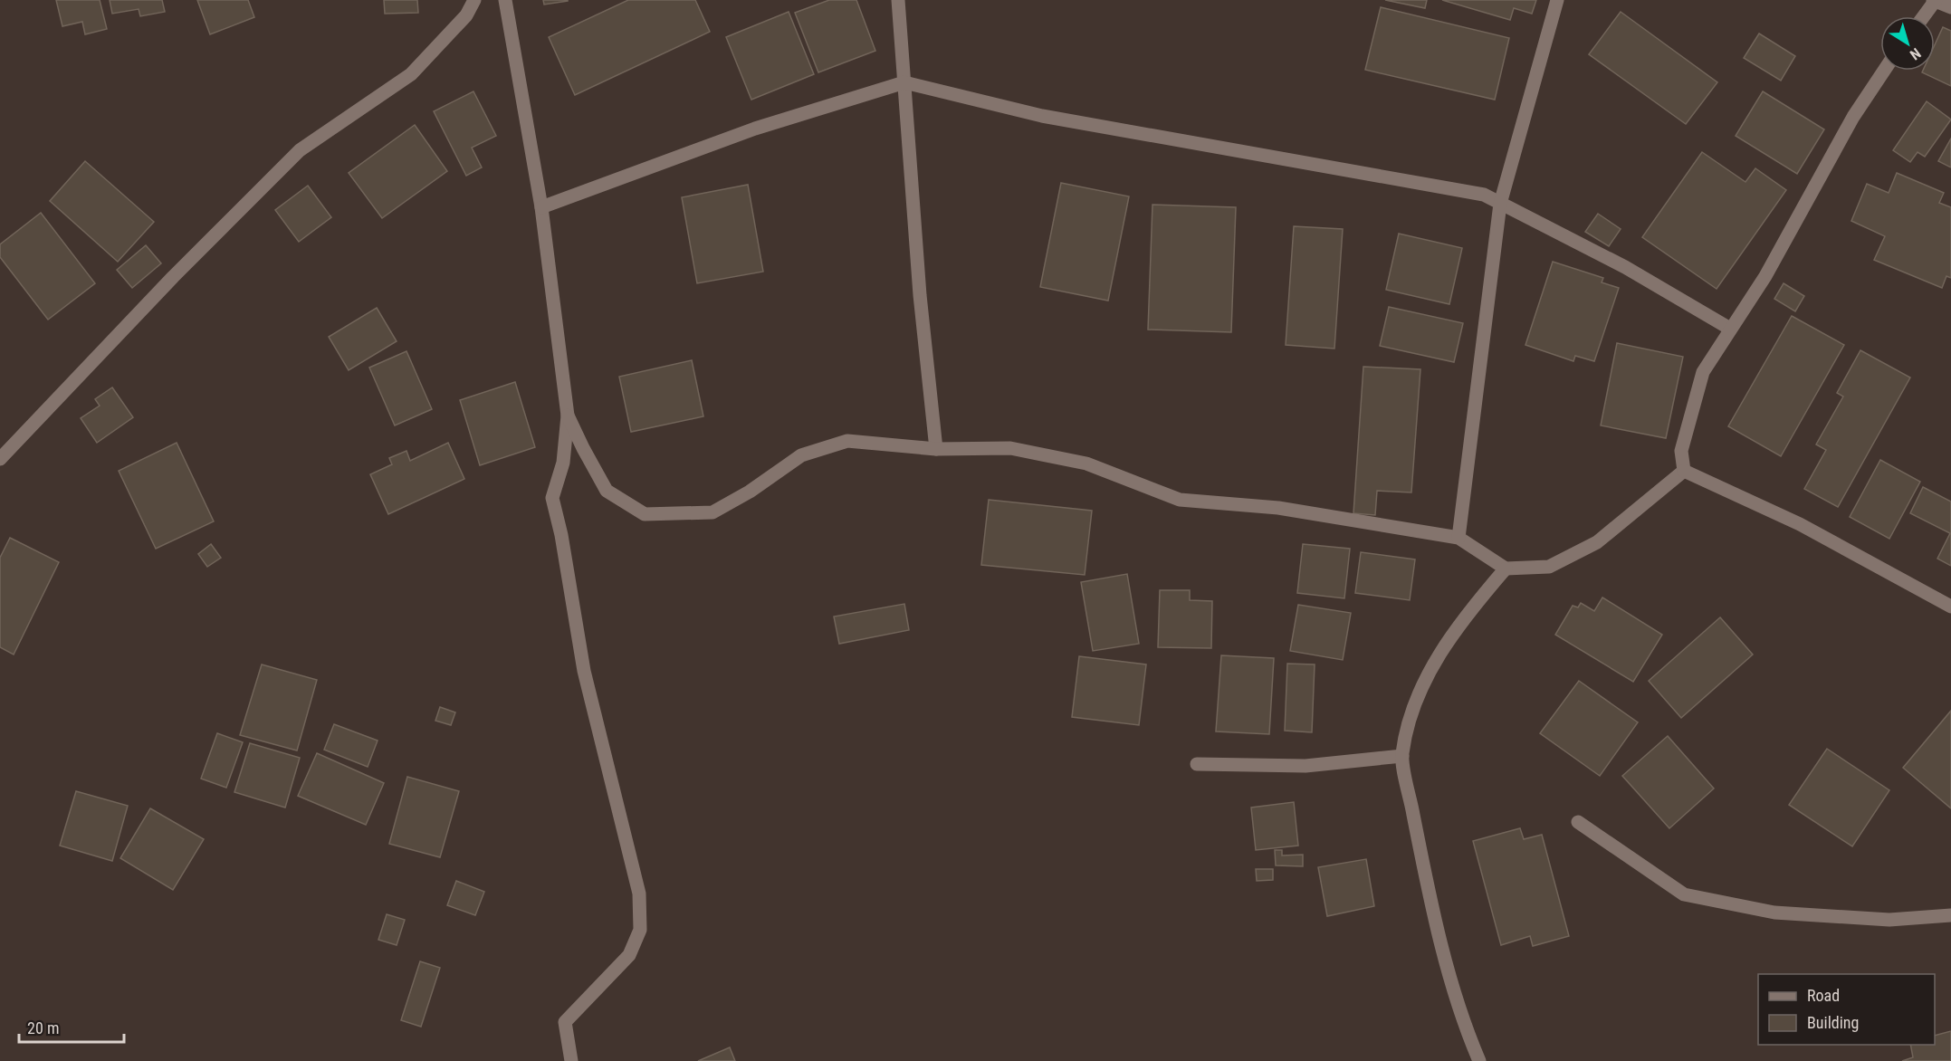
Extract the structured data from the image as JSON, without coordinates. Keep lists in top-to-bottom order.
{
  "legend": ["Road", "Building"],
  "scale_bar": "20 m",
  "north": "bottom right"
}
